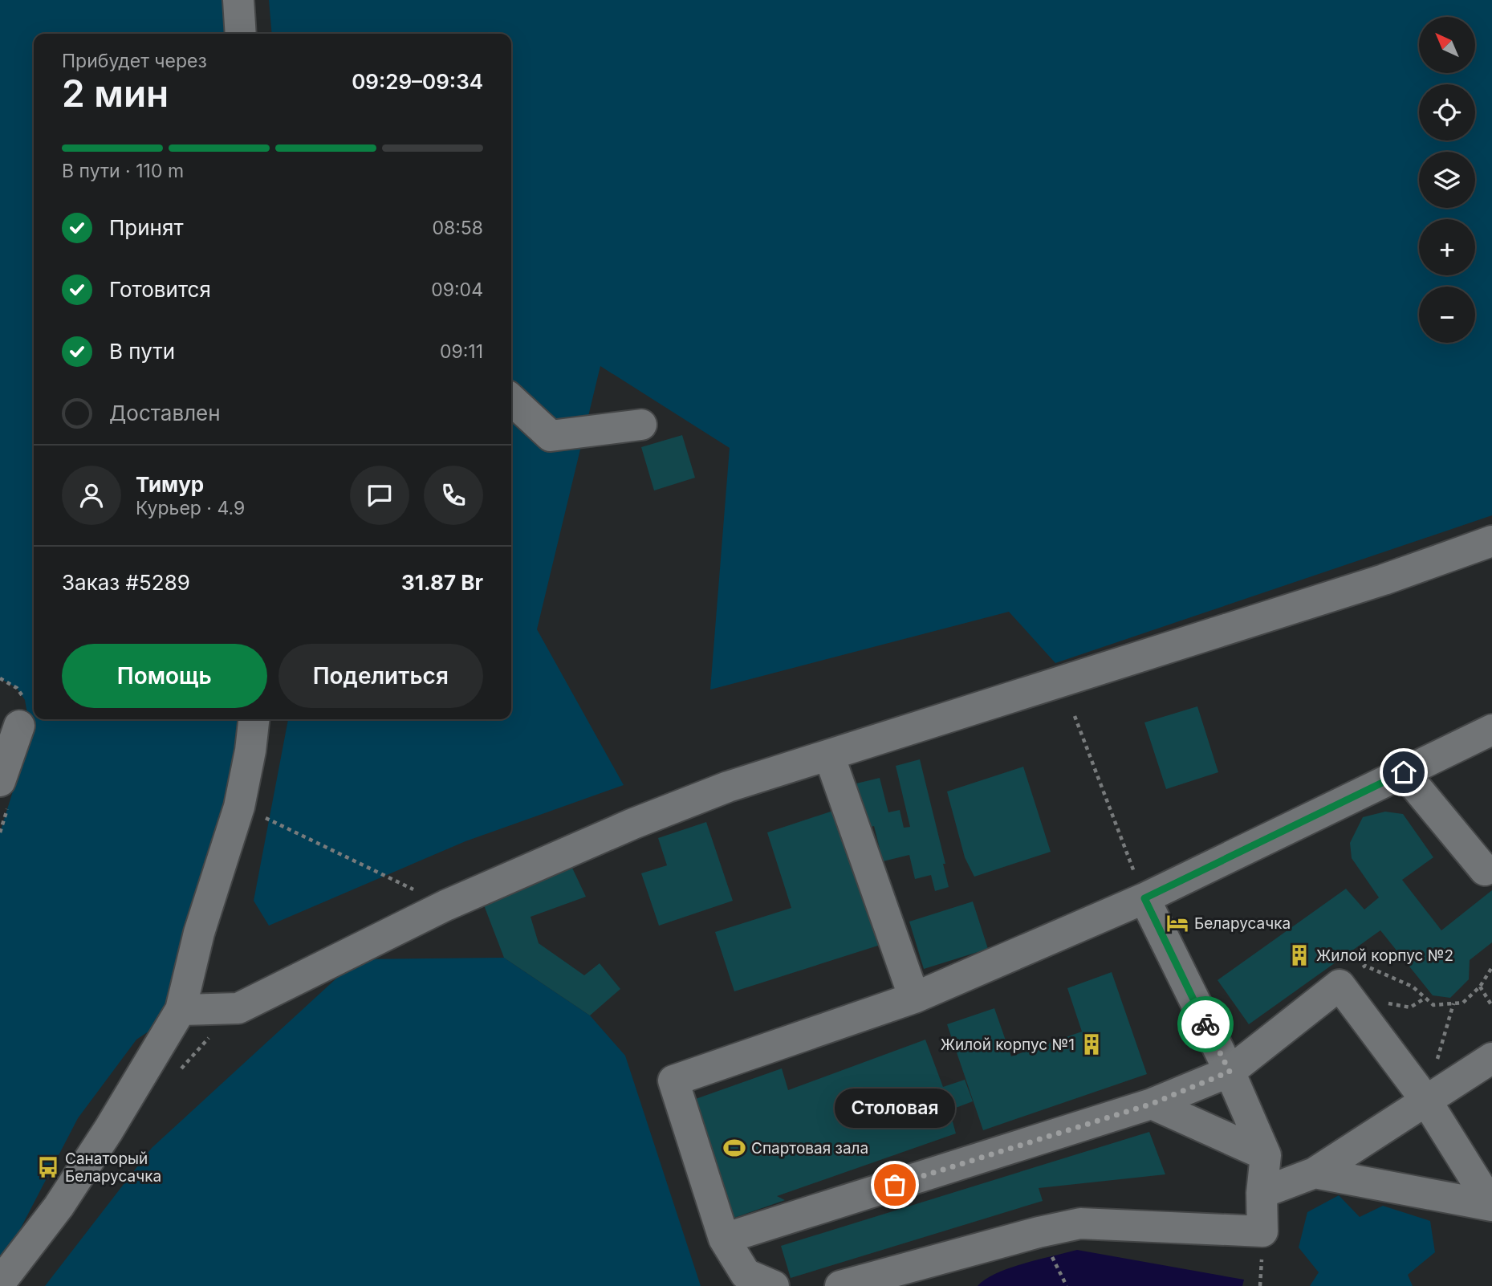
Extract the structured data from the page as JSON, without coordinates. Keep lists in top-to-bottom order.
{
  "places": {
    "hotel": ["Беларусачка"],
    "building": ["Жилой корпус №2", "Жилой корпус №1"],
    "sports": ["Спартовая зала"],
    "bus stop": ["Санаторый Беларусачка"],
    "other": ["Столовая"]
  },
  "north": "top left",
  "page": {
    "map_buttons": ["+", "−"],
    "heading": ["2 мин", "Прибудет через", "09:29–09:34"],
    "panel": [
      "Тимур",
      "Курьер · 4.9",
      "Заказ #5289",
      "31.87 Br"
    ],
    "bar": "В пути · 110 m",
    "list": [
      ["Принят", "08:58"],
      ["Готовится", "09:04"],
      ["В пути", "09:11"],
      "Доставлен"
    ],
    "buttons": ["Помощь", "Поделиться"],
    "bubble": "Столовая"
  }
}
